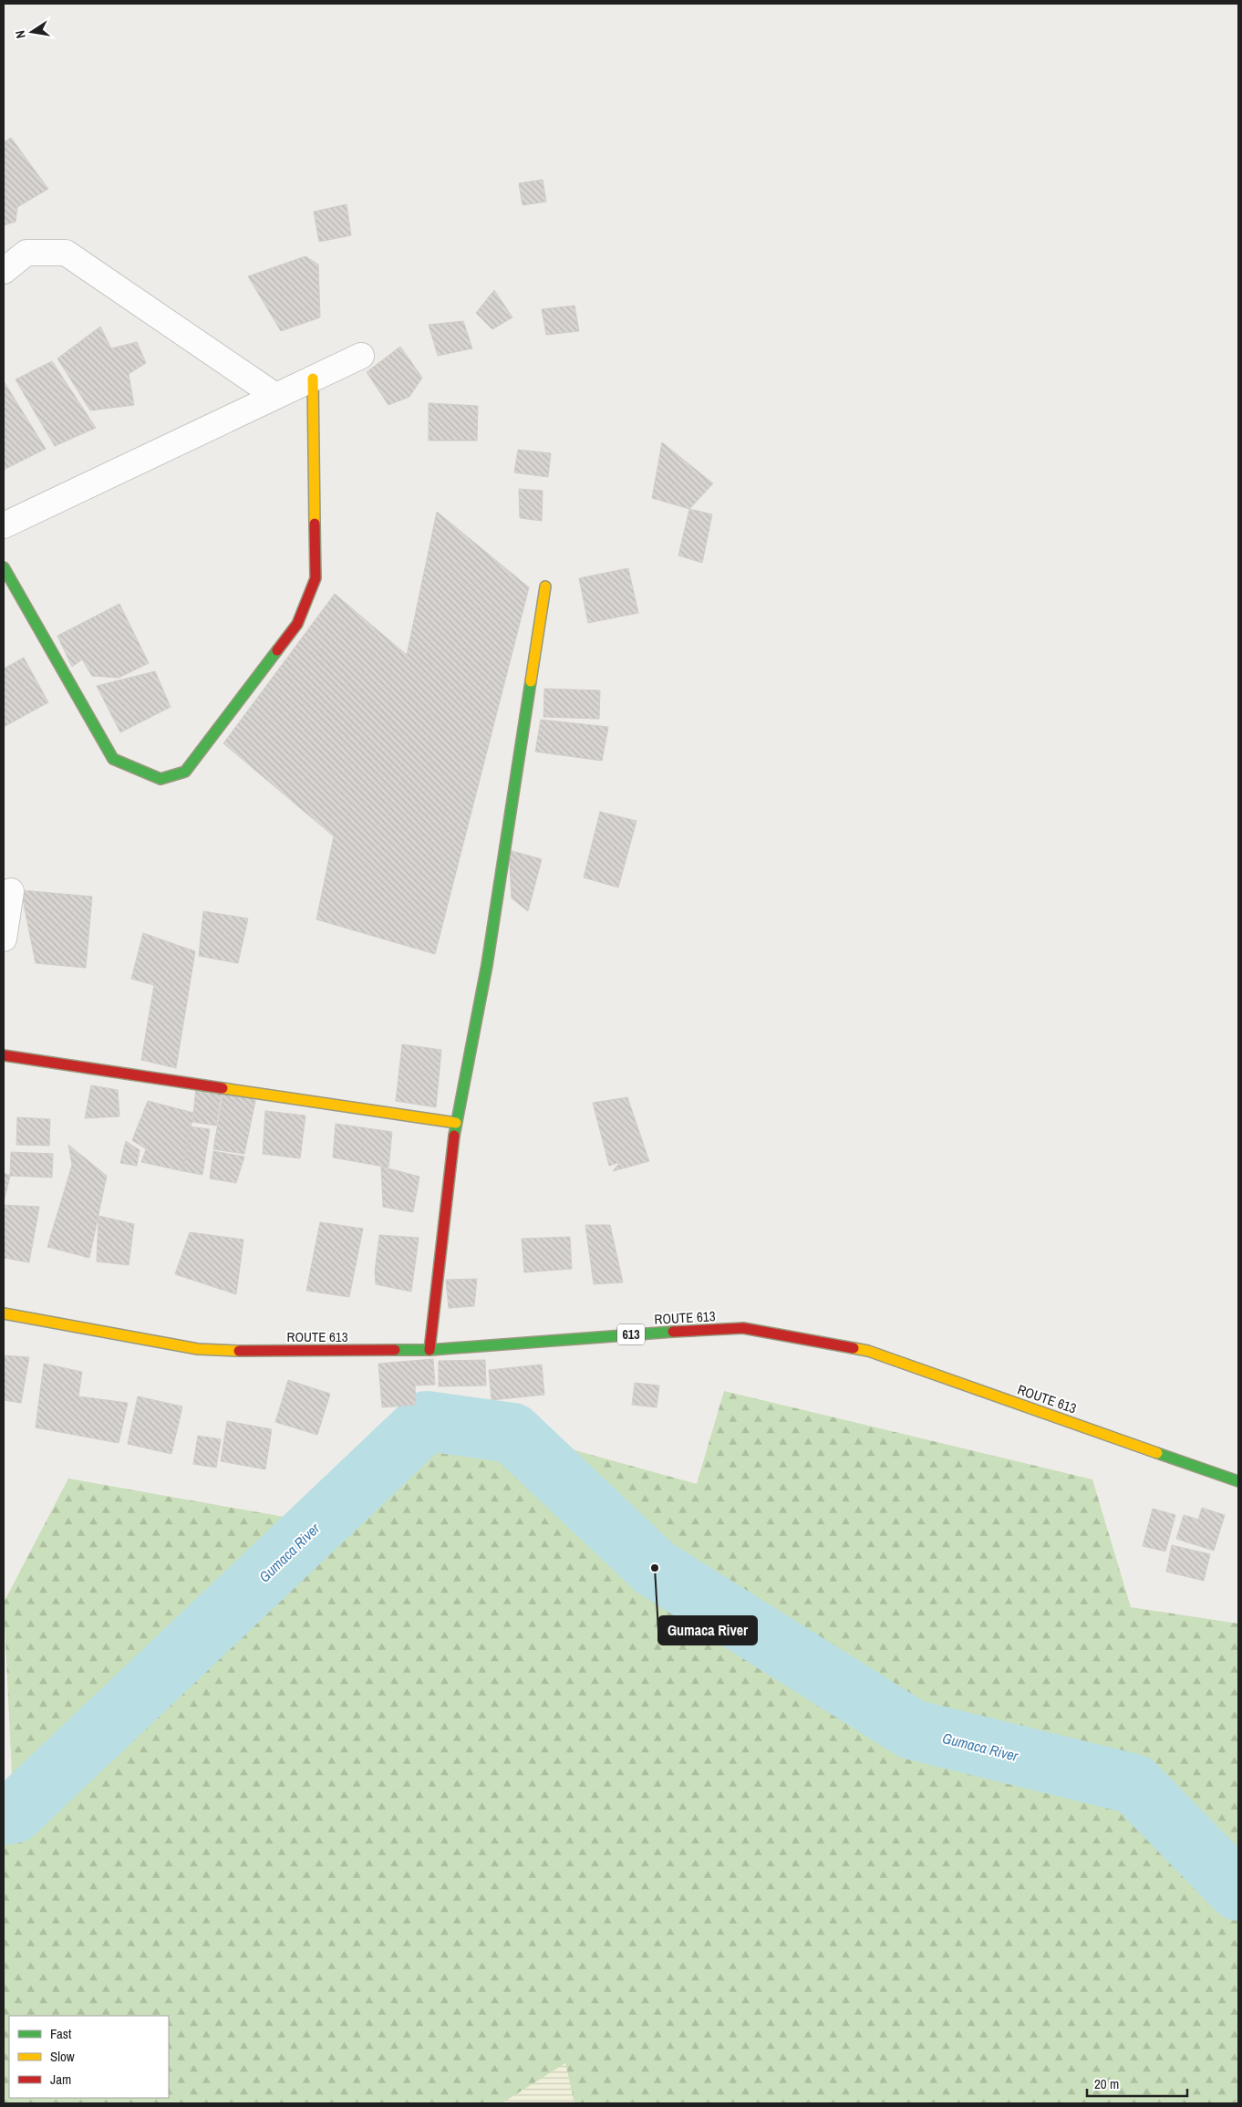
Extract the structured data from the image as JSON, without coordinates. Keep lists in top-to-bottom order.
{
  "streets": {
    "street": ["ROUTE 613", "613"]
  },
  "water": ["Gumaca River"],
  "places": ["Gumaca River"],
  "legend": ["Fast", "Slow", "Jam"],
  "scale_bar": "20 m",
  "north": "left"
}
